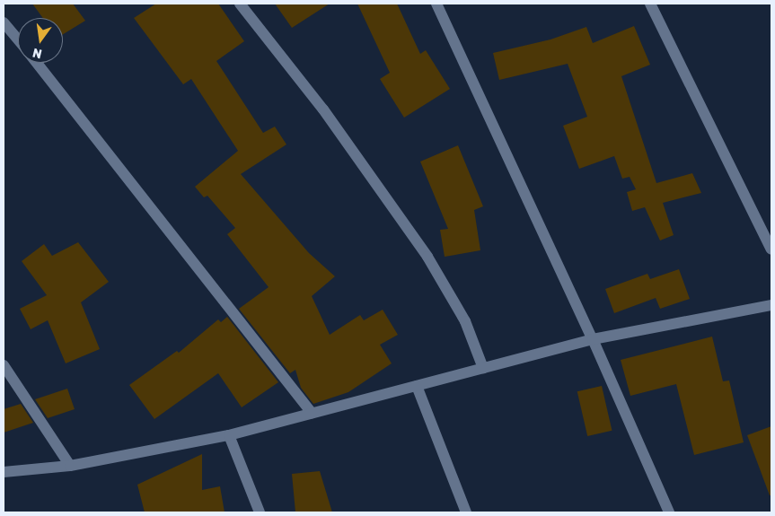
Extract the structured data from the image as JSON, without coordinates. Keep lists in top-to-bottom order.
{
  "north": "bottom"
}
